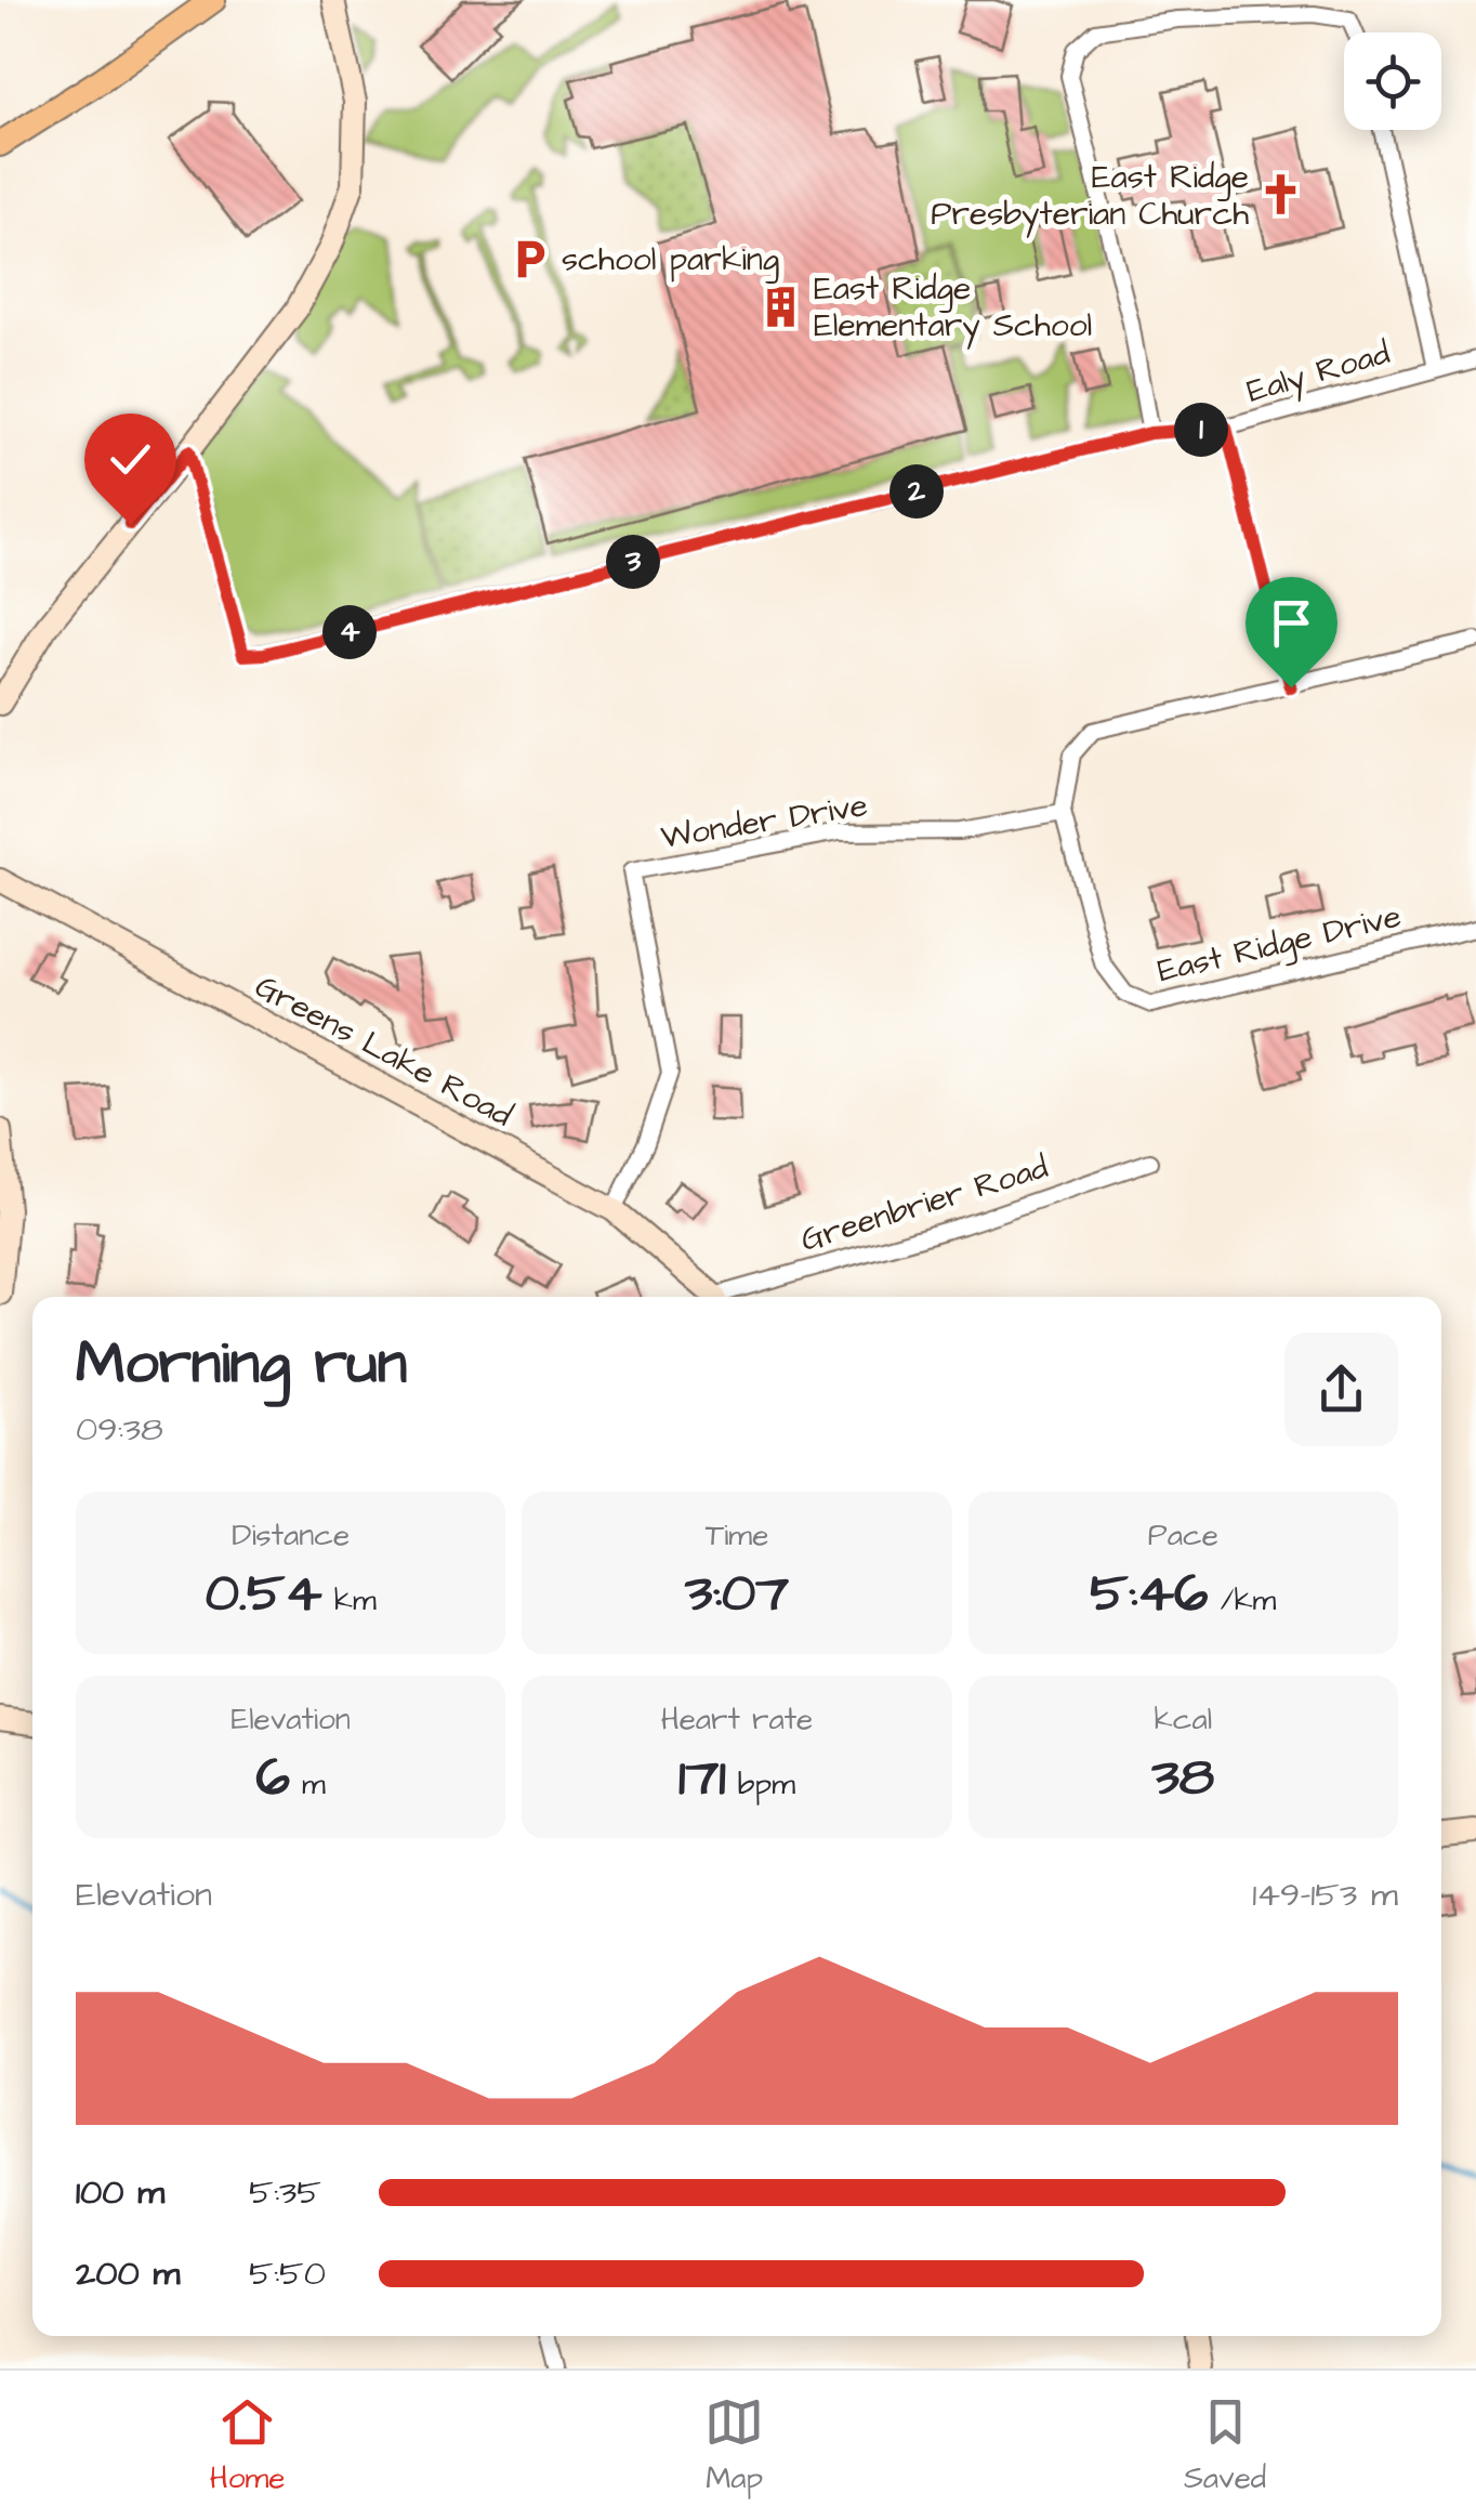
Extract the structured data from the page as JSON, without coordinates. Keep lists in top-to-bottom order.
{
  "streets": {
    "street": [
      "Ealy Road",
      "Wonder Drive",
      "East Ridge Drive",
      "Greens Lake Road",
      "Greenbrier Road"
    ]
  },
  "crossings": [
    ["Wonder Drive", "East Ridge Drive"],
    ["Wonder Drive", "Greens Lake Road"]
  ],
  "places": {
    "church": ["East Ridge Presbyterian Church"],
    "parking": ["school parking"],
    "building": ["East Ridge Elementary School"]
  },
  "page": {
    "pins": [
      "1",
      "2",
      "3",
      "4"
    ],
    "heading": ["Morning run", "09:38"],
    "stats": [
      ["Distance", "0.54 km"],
      ["Time", "3:07"],
      ["Pace", "5:46 /km"],
      ["Elevation", "6 m"],
      ["Heart rate", "171 bpm"],
      ["kcal", "38"]
    ],
    "chart": ["Elevation", "149–153 m"],
    "list": [
      {
        "name": "100 m",
        "note": "5:35"
      },
      {
        "name": "200 m",
        "note": "5:50"
      }
    ],
    "tabs": ["Home", "Map", "Saved"]
  }
}
